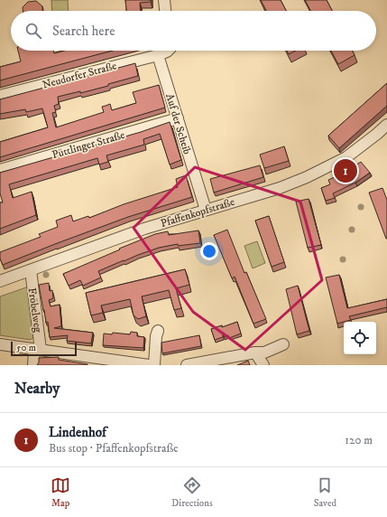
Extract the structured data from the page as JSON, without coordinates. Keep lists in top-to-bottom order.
{
  "streets": {
    "street": [
      "Neudorfer Straße",
      "Auf der Scheib",
      "Püttlinger Straße",
      "Pfaffenkopfstraße",
      "Fröbelweg"
    ]
  },
  "crossings": [
    ["Neudorfer Straße", "Auf der Scheib"],
    ["Auf der Scheib", "Püttlinger Straße"],
    ["Auf der Scheib", "Pfaffenkopfstraße"],
    ["Pfaffenkopfstraße", "Fröbelweg"]
  ],
  "scale_bar": "50 m",
  "page": {
    "search": "Search here",
    "pins": "1",
    "scale": "50 m",
    "heading": "Nearby",
    "list": [
      {
        "mark": "1",
        "name": "Lindenhof",
        "note": "Bus stop · Pfaffenkopfstraße",
        "value": "120 m"
      }
    ],
    "nav": ["Map", "Directions", "Saved"]
  }
}
